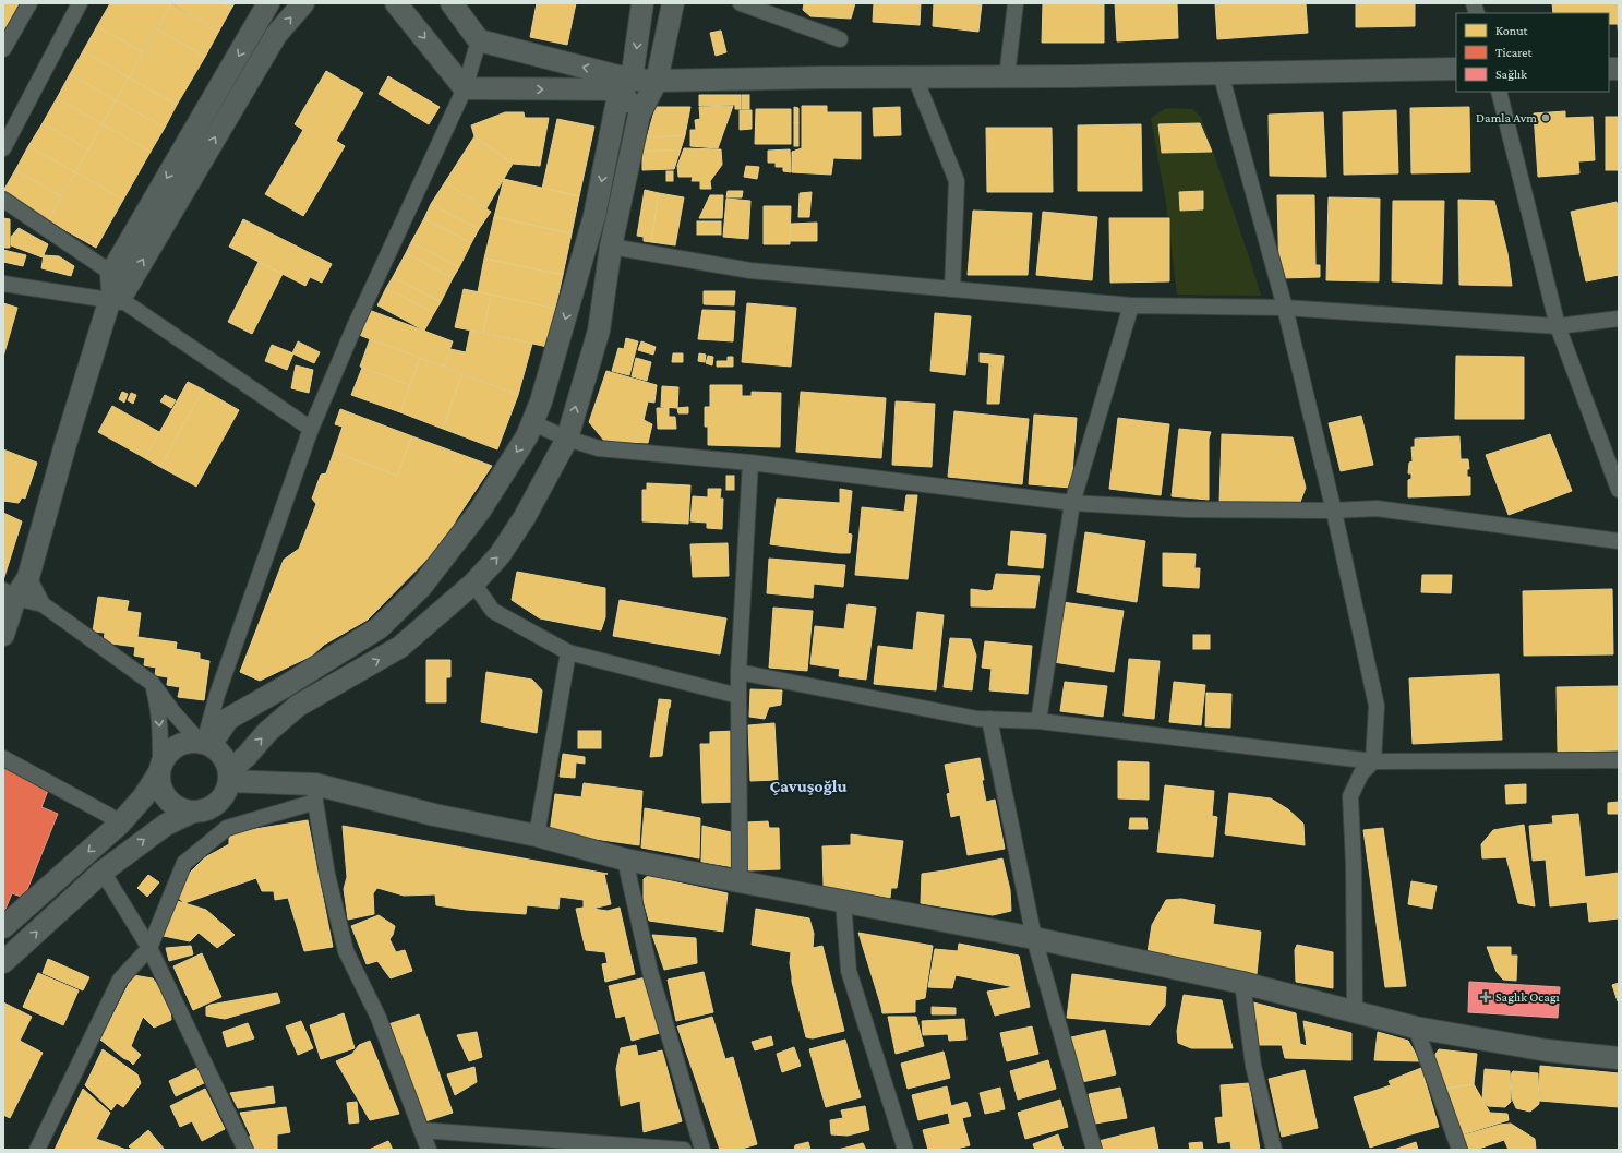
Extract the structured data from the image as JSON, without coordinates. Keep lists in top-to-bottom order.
{
  "districts": ["Çavuşoğlu"],
  "places": {
    "other": ["Damla Avm"],
    "health": ["Saglık Ocagı"]
  },
  "legend": ["Konut", "Ticaret", "Sağlık"]
}
